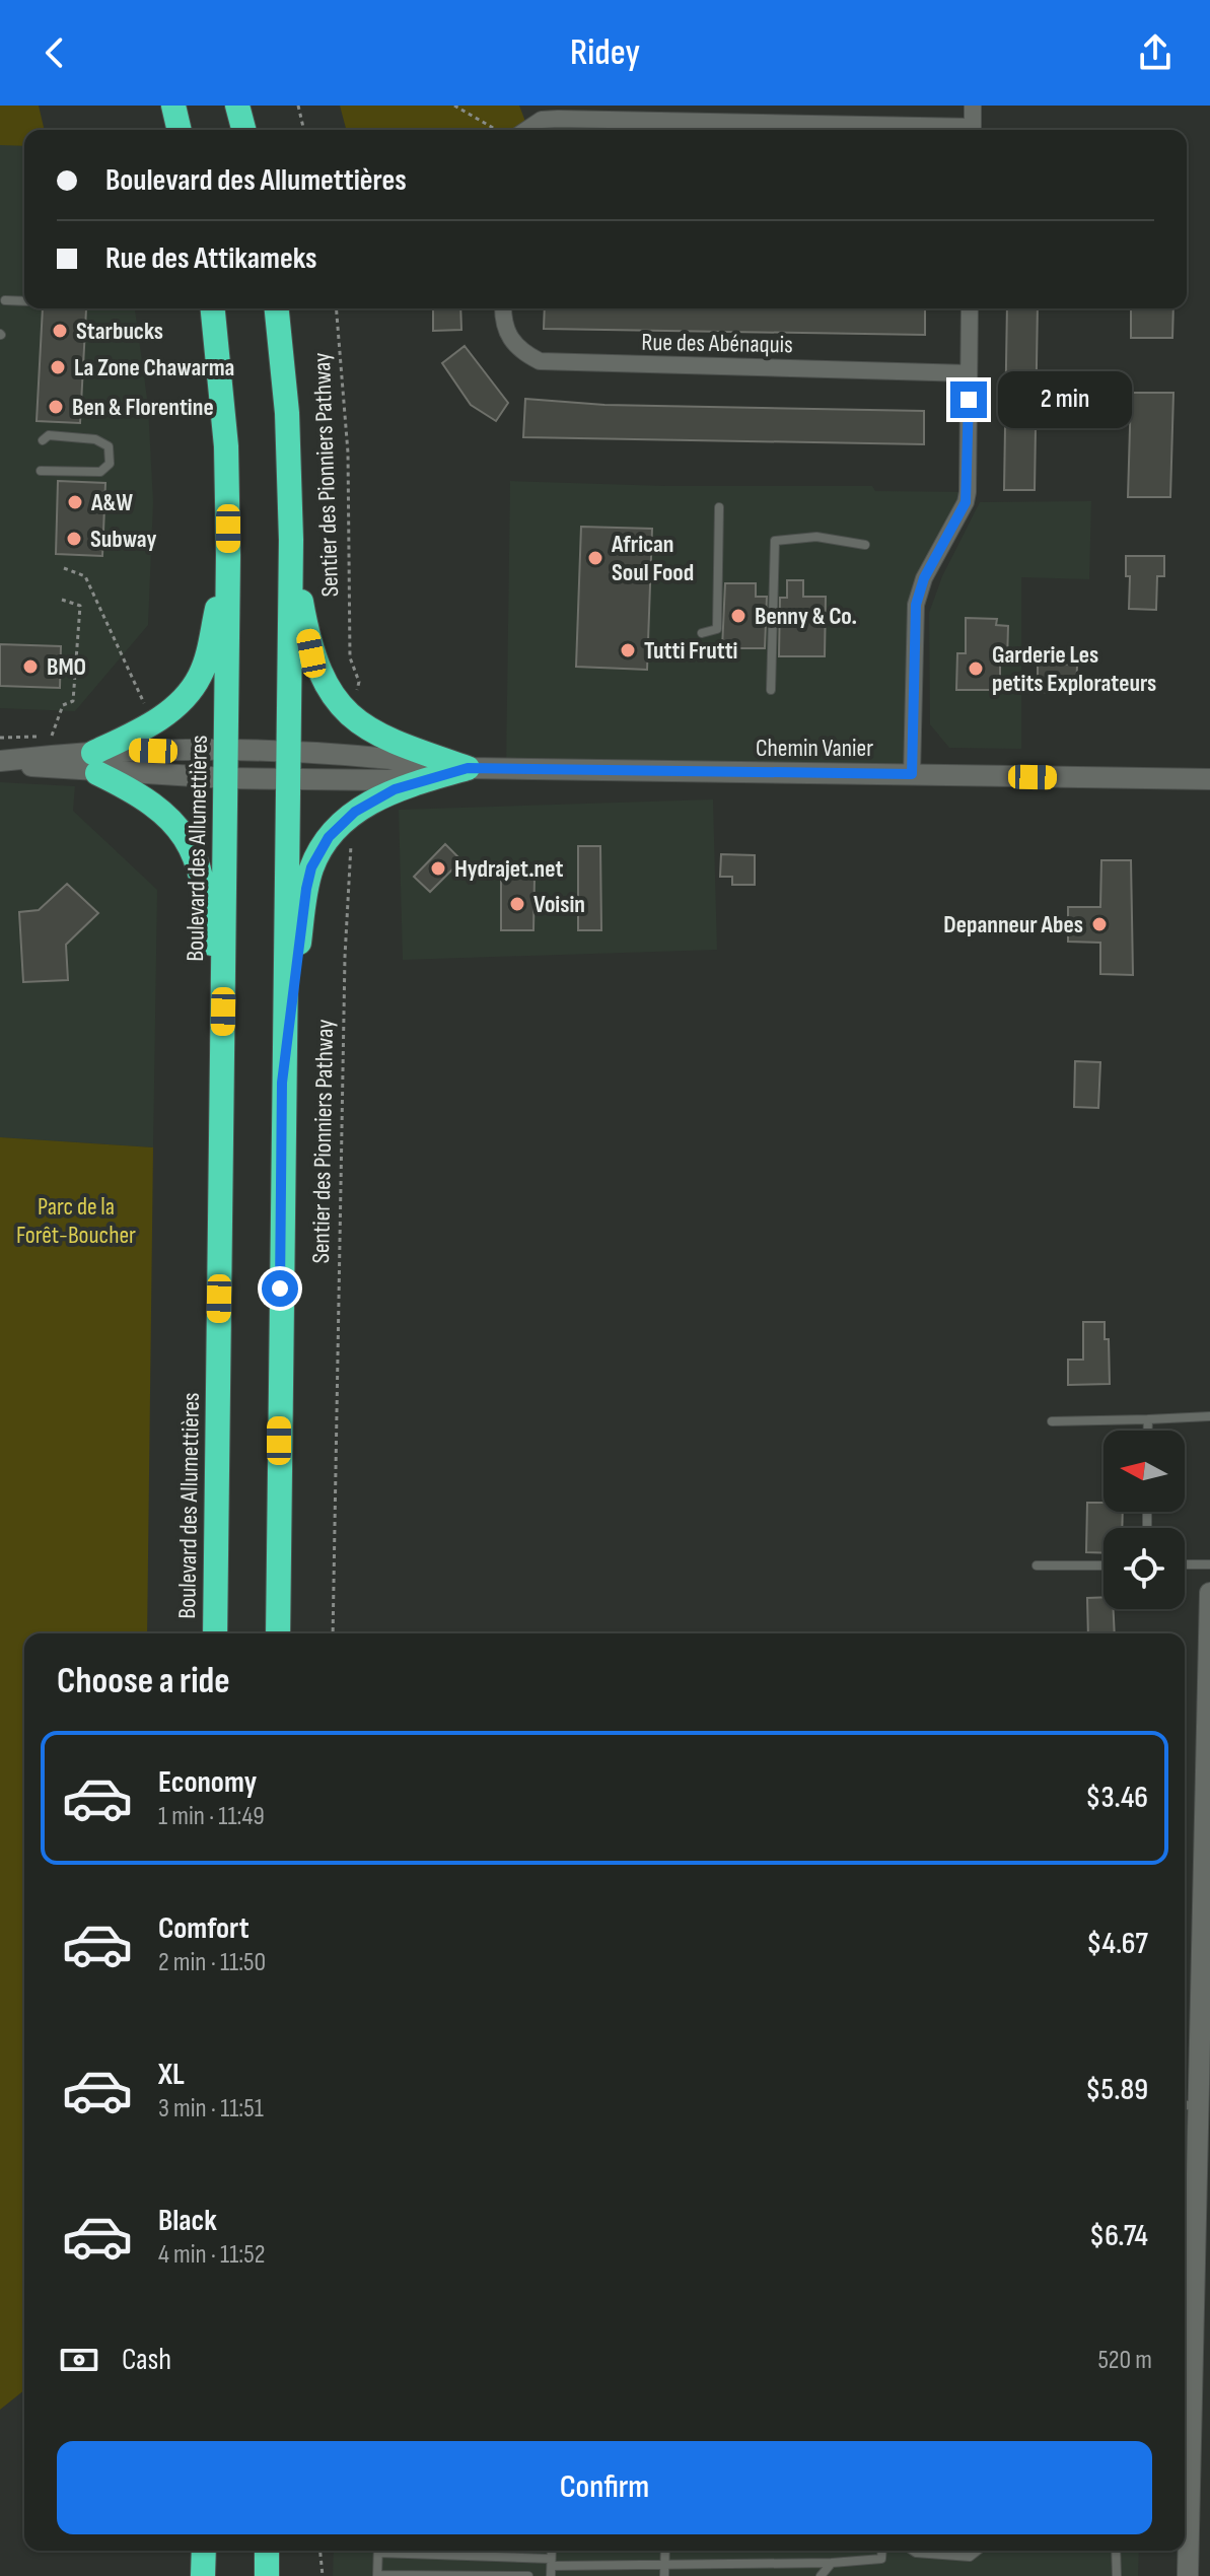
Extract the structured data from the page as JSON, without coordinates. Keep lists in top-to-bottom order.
{
  "streets": {
    "highway": ["Boulevard des Allumettières"],
    "main road": ["Chemin Vanier"],
    "street": ["Rue des Abénaquis"],
    "path": ["Sentier des Pionniers Pathway"]
  },
  "crossings": [
    ["Chemin Vanier", "Boulevard des Allumettières"]
  ],
  "parks": ["Parc de la Forêt-Boucher"],
  "places": [
    "Starbucks",
    "La Zone Chawarma",
    "Ben & Florentine",
    "A&W",
    "Subway",
    "African Soul Food",
    "Benny & Co.",
    "Tutti Frutti",
    "BMO",
    "Garderie Les petits Explorateurs",
    "Hydrajet.net",
    "Voisin",
    "Depanneur Abes"
  ],
  "north": "left",
  "page": {
    "header": "Ridey",
    "banner": ["Boulevard des Allumettières", "Rue des Attikameks"],
    "bubble": "2 min",
    "heading": "Choose a ride",
    "list": [
      {
        "name": "Economy",
        "note": "1 min · 11:49",
        "value": "$3.46"
      },
      {
        "name": "Comfort",
        "note": "2 min · 11:50",
        "value": "$4.67"
      },
      {
        "name": "XL",
        "note": "3 min · 11:51",
        "value": "$5.89"
      },
      {
        "name": "Black",
        "note": "4 min · 11:52",
        "value": "$6.74"
      }
    ],
    "pay": ["Cash", "520 m"],
    "buttons": "Confirm"
  }
}
